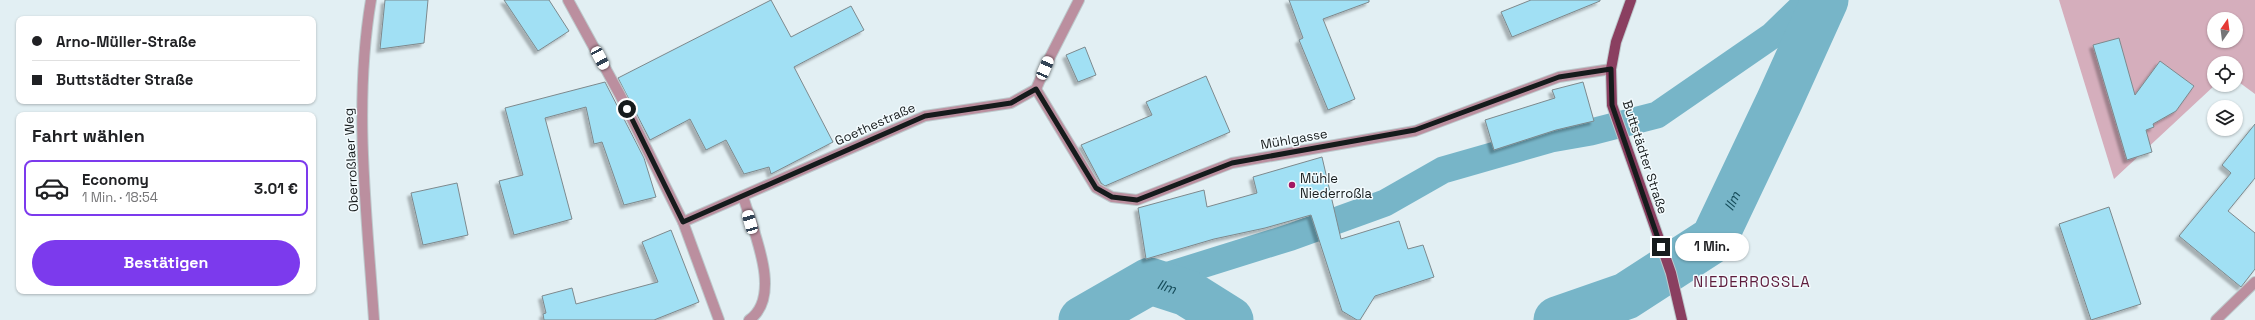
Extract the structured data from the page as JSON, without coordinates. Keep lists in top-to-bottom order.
{
  "streets": {
    "main road": ["Buttstädter Straße"],
    "street": ["Goethestraße", "Mühlgasse", "Oberroßlaer Weg"]
  },
  "crossings": [
    ["Goethestraße", "Mühlgasse"],
    ["Mühlgasse", "Buttstädter Straße"]
  ],
  "districts": ["NIEDERROSSLA"],
  "water": ["Ilm"],
  "places": ["Mühle Niederroßla"],
  "north": "top",
  "page": {
    "banner": ["Arno-Müller-Straße", "Buttstädter Straße"],
    "heading": "Fahrt wählen",
    "list": [
      {
        "name": "Economy",
        "note": "1 Min. · 18:54",
        "value": "3.01 €"
      }
    ],
    "buttons": "Bestätigen",
    "bubble": "1 Min."
  }
}
